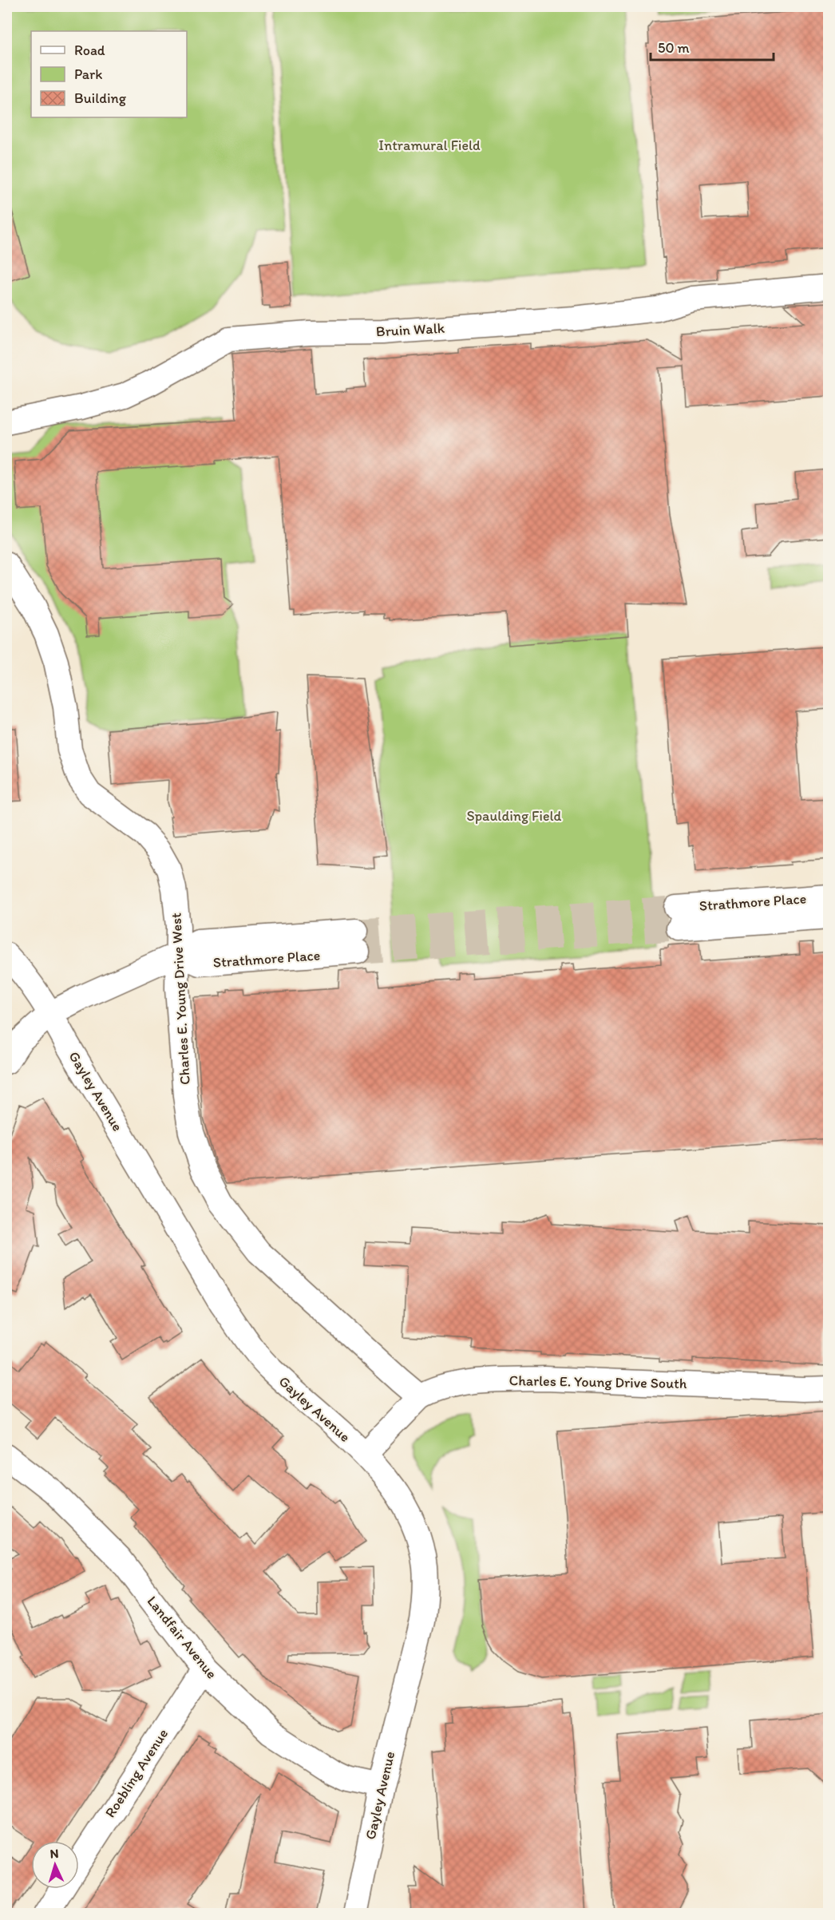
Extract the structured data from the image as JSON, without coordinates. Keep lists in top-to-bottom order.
{
  "streets": {
    "street": [
      "Bruin Walk",
      "Strathmore Place",
      "Charles E. Young Drive West",
      "Gayley Avenue",
      "Charles E. Young Drive South",
      "Landfair Avenue",
      "Roebling Avenue"
    ]
  },
  "crossings": [
    ["Strathmore Place", "Charles E. Young Drive West"],
    ["Charles E. Young Drive West", "Charles E. Young Drive South"],
    ["Gayley Avenue", "Charles E. Young Drive South"],
    ["Gayley Avenue", "Landfair Avenue"],
    ["Landfair Avenue", "Roebling Avenue"]
  ],
  "parks": ["Intramural Field", "Spaulding Field"],
  "legend": ["Road", "Park", "Building"],
  "scale_bar": "50 m",
  "north": "top"
}
